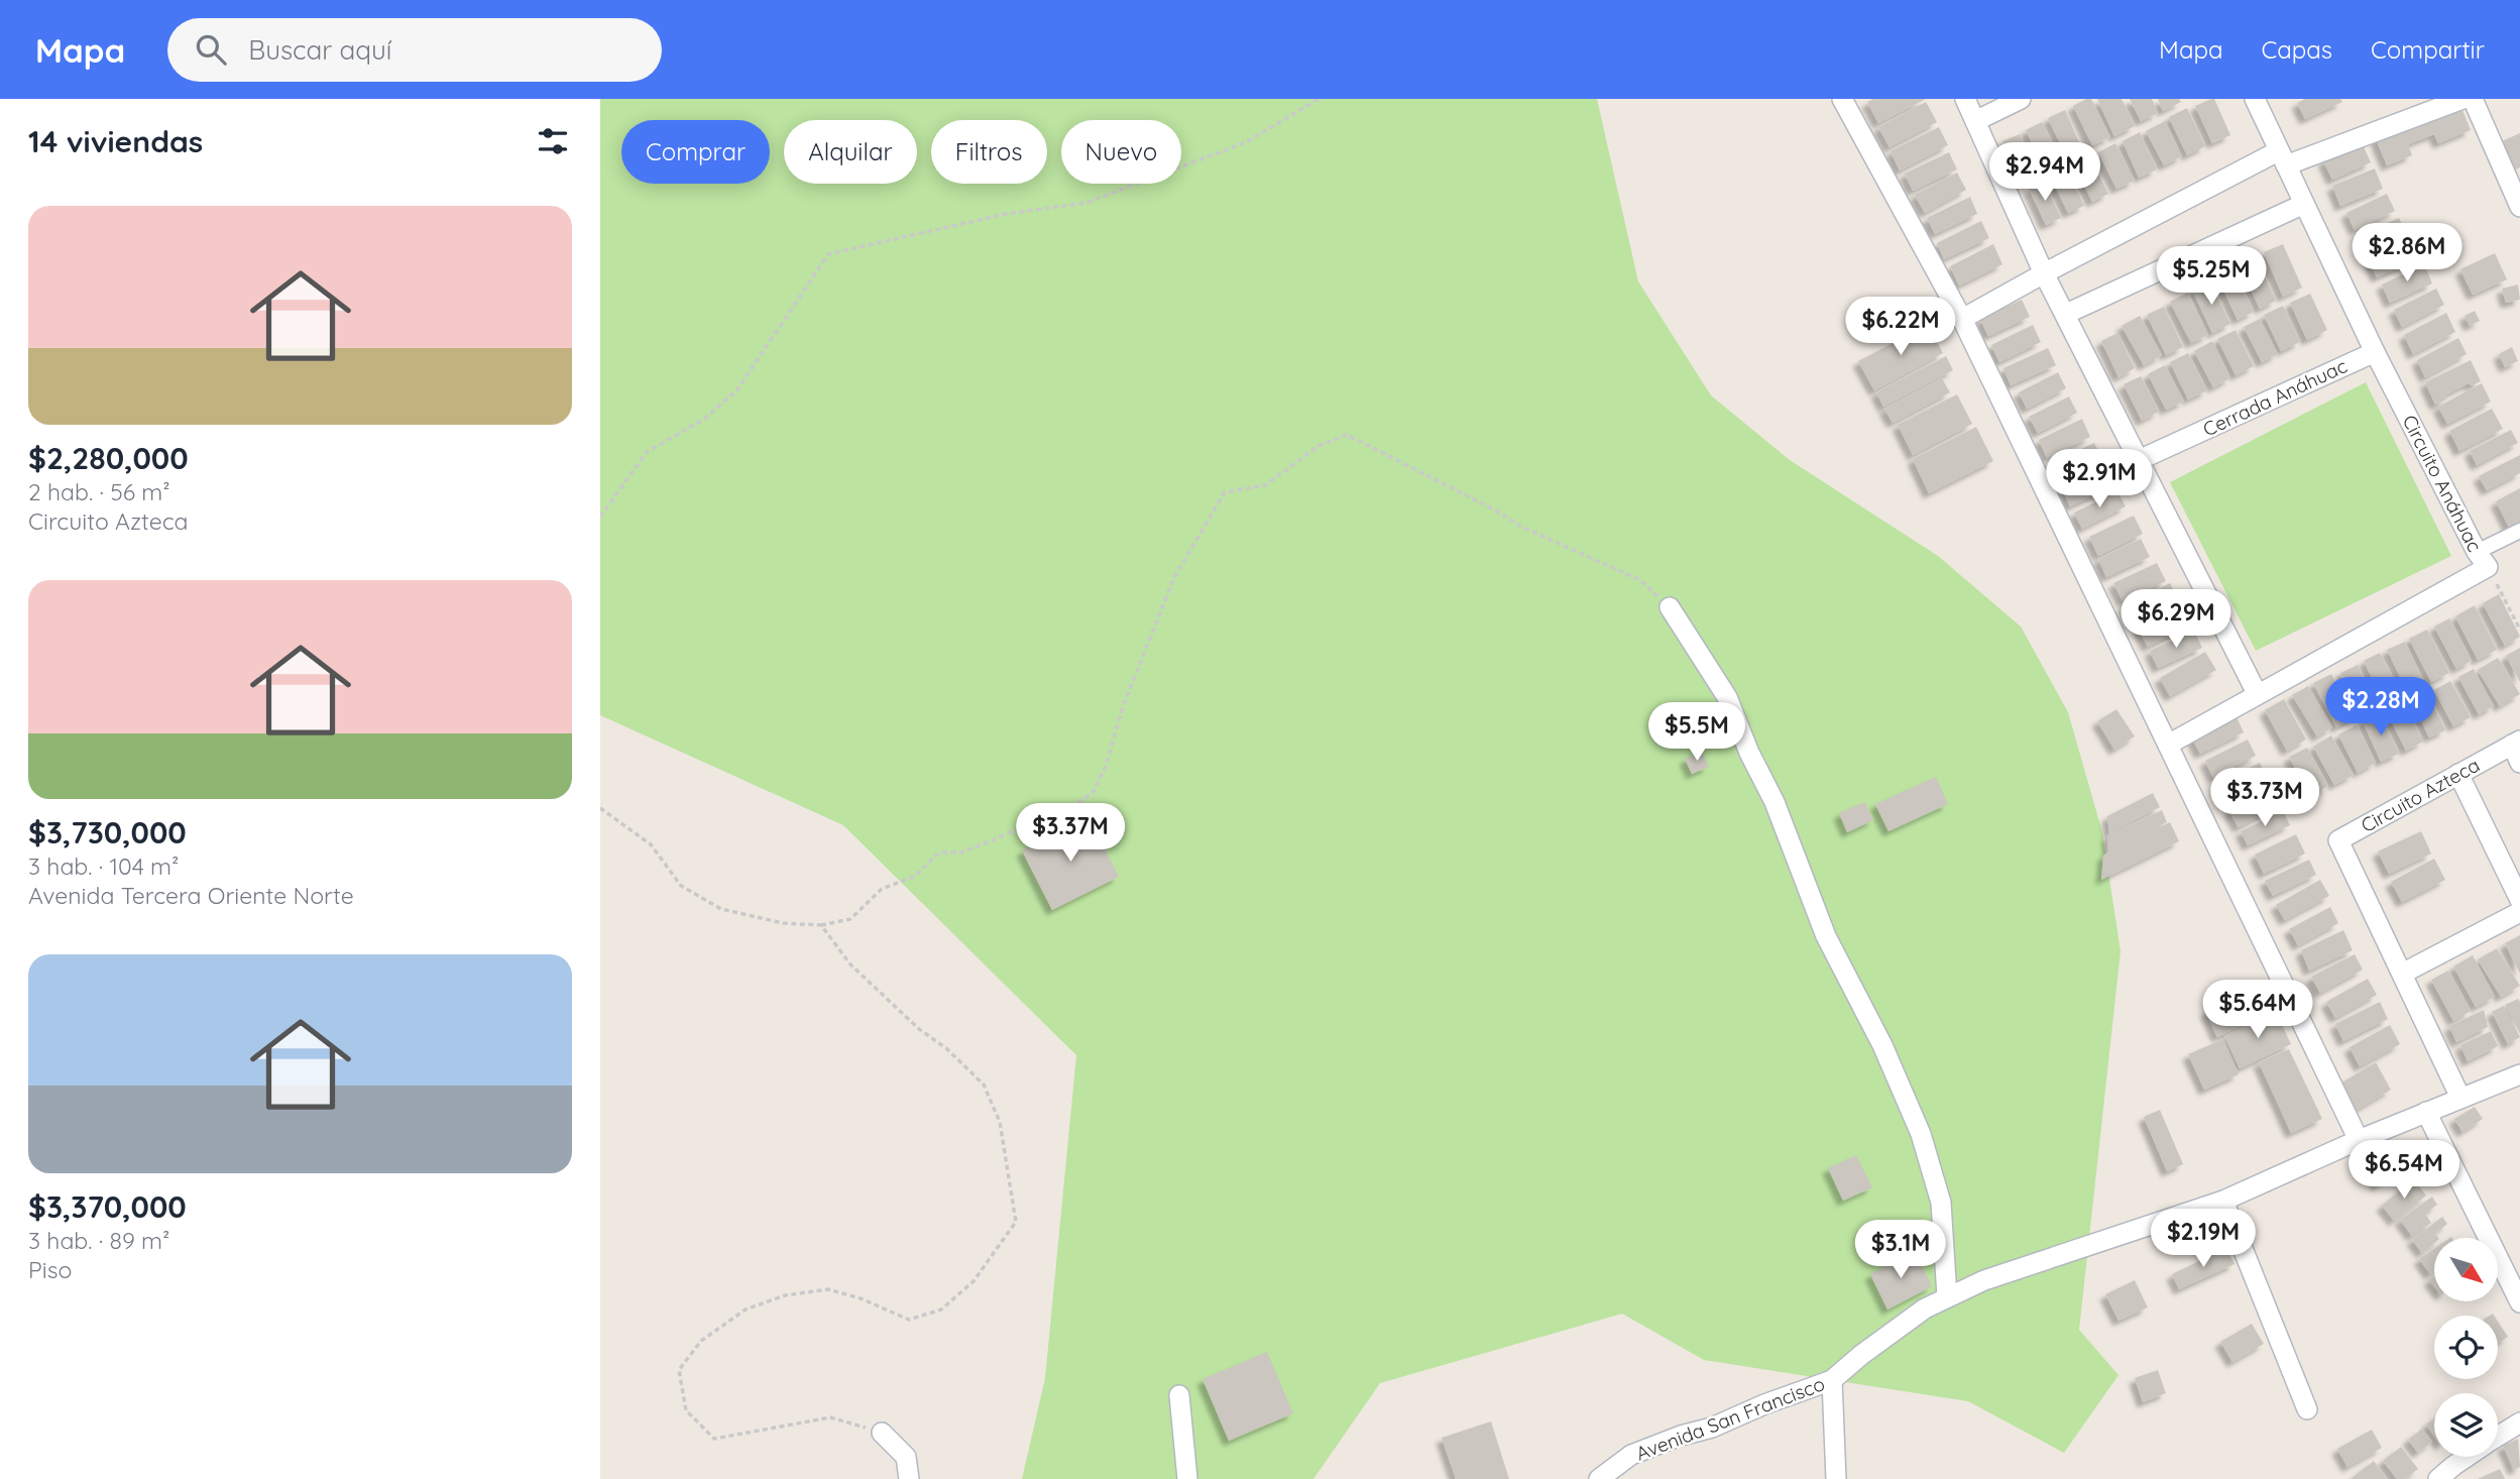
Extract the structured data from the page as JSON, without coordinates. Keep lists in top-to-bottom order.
{
  "streets": {
    "street": [
      "Cerrada Anáhuac",
      "Circuito Anáhuac",
      "Circuito Azteca",
      "Avenida San Francisco"
    ]
  },
  "crossings": [
    ["Cerrada Anáhuac", "Circuito Anáhuac"],
    ["Circuito Azteca", "Avenida San Francisco"]
  ],
  "north": "bottom right",
  "page": {
    "header": "Mapa",
    "search": "Buscar aquí",
    "nav": ["Mapa", "Capas", "Compartir"],
    "heading": "14 viviendas",
    "chip": [
      "Comprar",
      "Alquilar",
      "Filtros",
      "Nuevo"
    ],
    "price": [
      "$2.94M",
      "$2.86M",
      "$5.25M",
      "$6.22M",
      "$2.91M",
      "$6.29M",
      "$2.28M",
      "$5.5M",
      "$3.73M",
      "$3.37M",
      "$5.64M",
      "$6.54M",
      "$2.19M",
      "$3.1M"
    ],
    "list": [
      {
        "name": "$2,280,000",
        "note": "2 hab. · 56 m² · Circuito Azteca"
      },
      {
        "name": "$3,730,000",
        "note": "3 hab. · 104 m² · Avenida Tercera Oriente Norte"
      },
      {
        "name": "$3,370,000",
        "note": "3 hab. · 89 m² · Piso"
      }
    ]
  }
}
